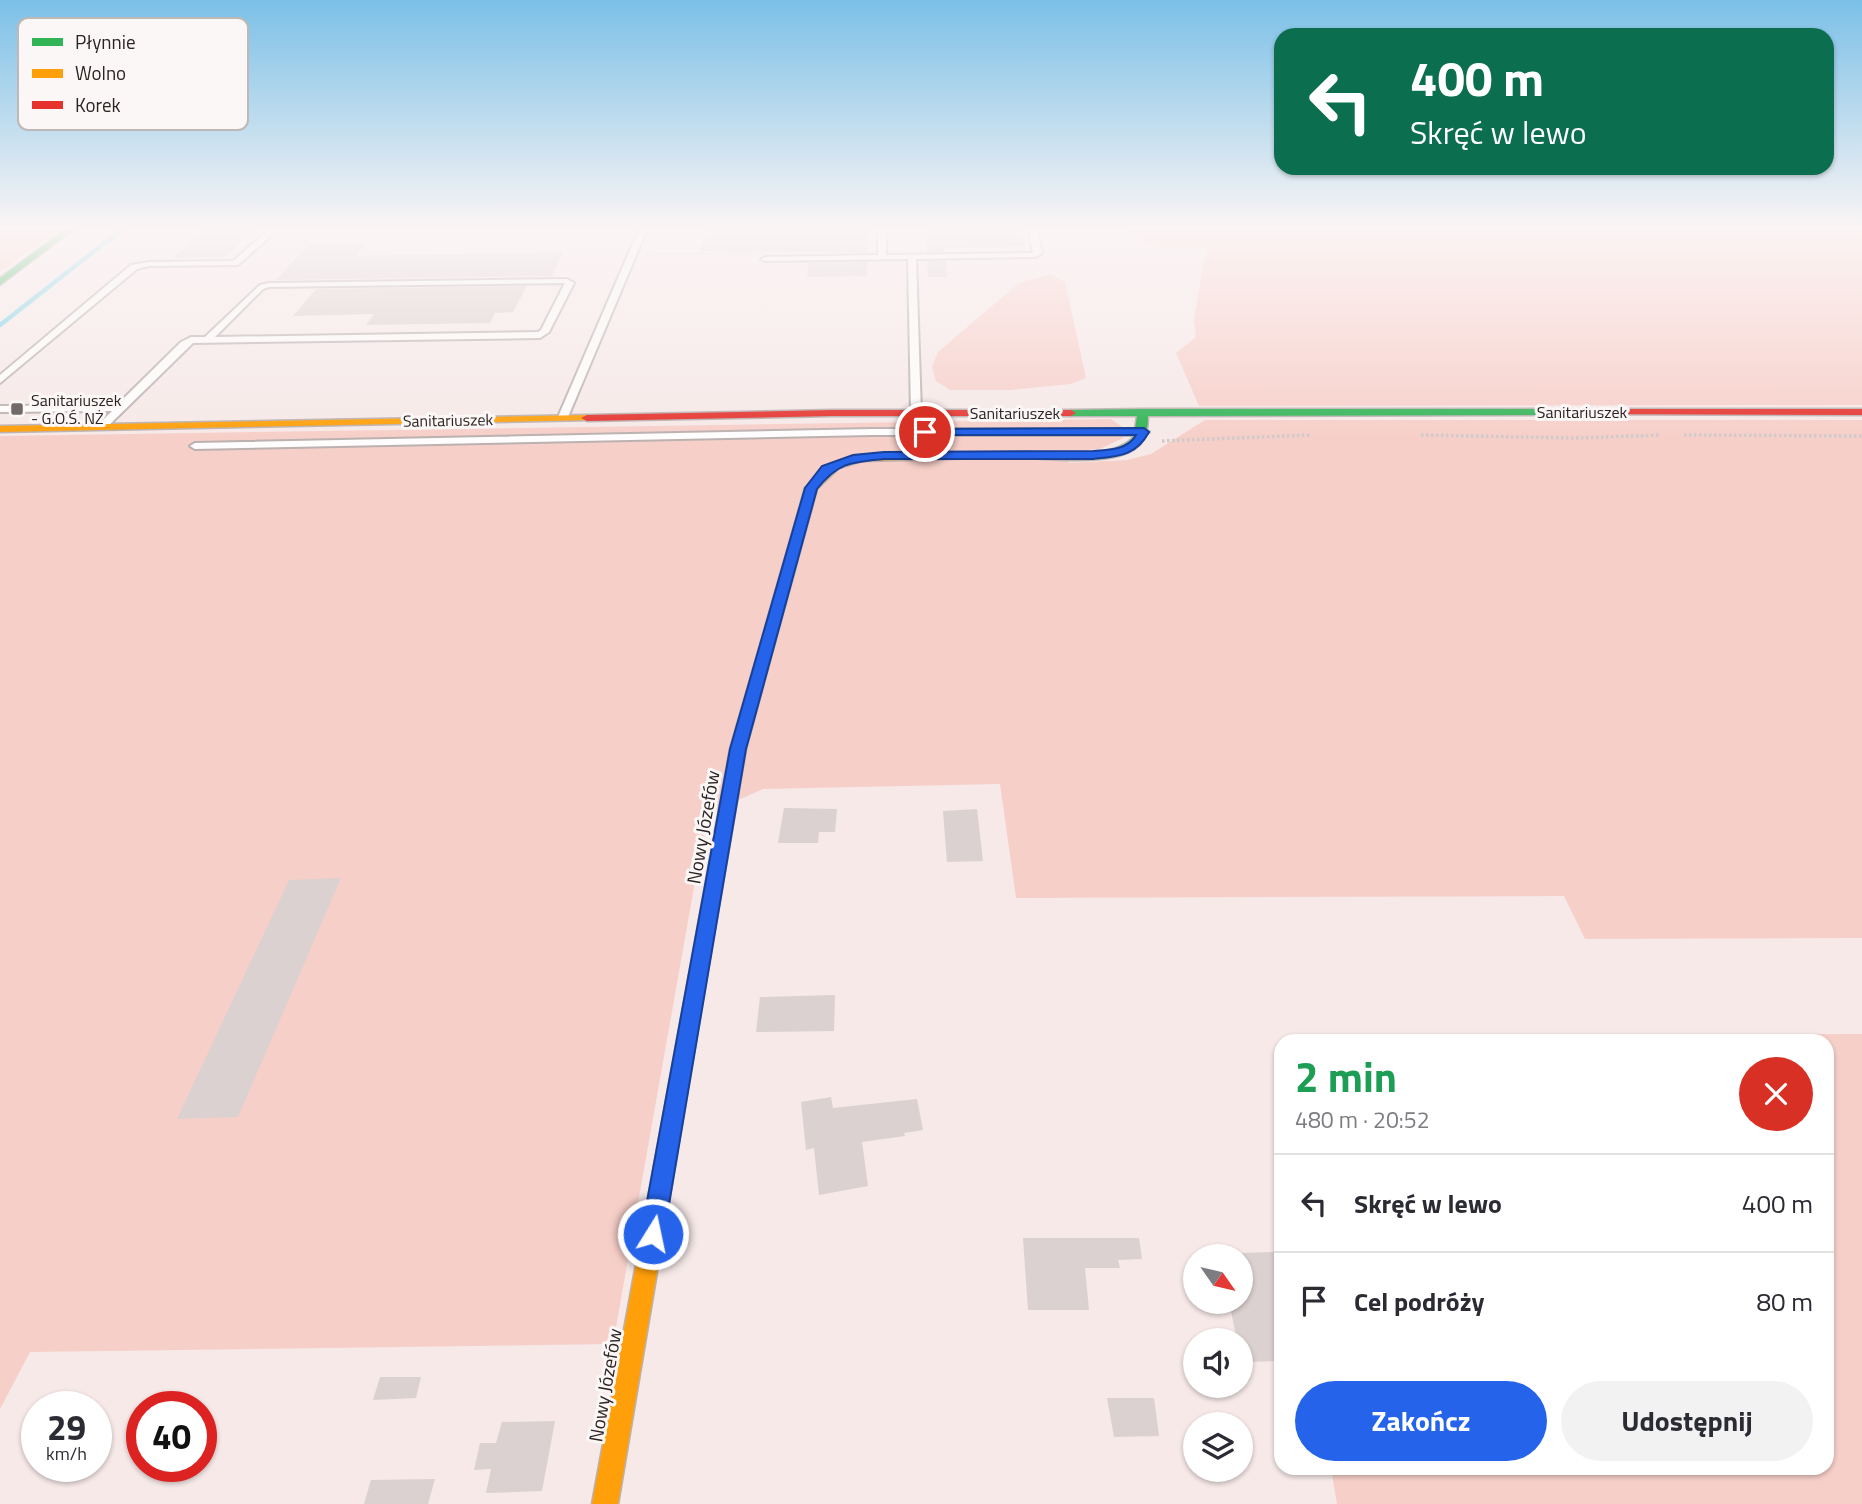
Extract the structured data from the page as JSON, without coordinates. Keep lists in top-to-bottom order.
{
  "streets": {
    "street": ["Sanitariuszek", "Nowy Józefów"]
  },
  "places": {
    "transit": ["Sanitariuszek - G.O.Ś. NŻ"]
  },
  "legend": ["Płynnie", "Wolno", "Korek"],
  "north": "bottom right",
  "page": {
    "turn": ["400 m", "Skręć w lewo"],
    "heading": ["2 min", "480 m · 20:52"],
    "list": [
      {
        "name": "Skręć w lewo",
        "value": "400 m"
      },
      {
        "name": "Cel podróży",
        "value": "80 m"
      }
    ],
    "buttons": ["Zakończ", "Udostępnij"],
    "speed": "29 km/h",
    "limit": "40"
  }
}
